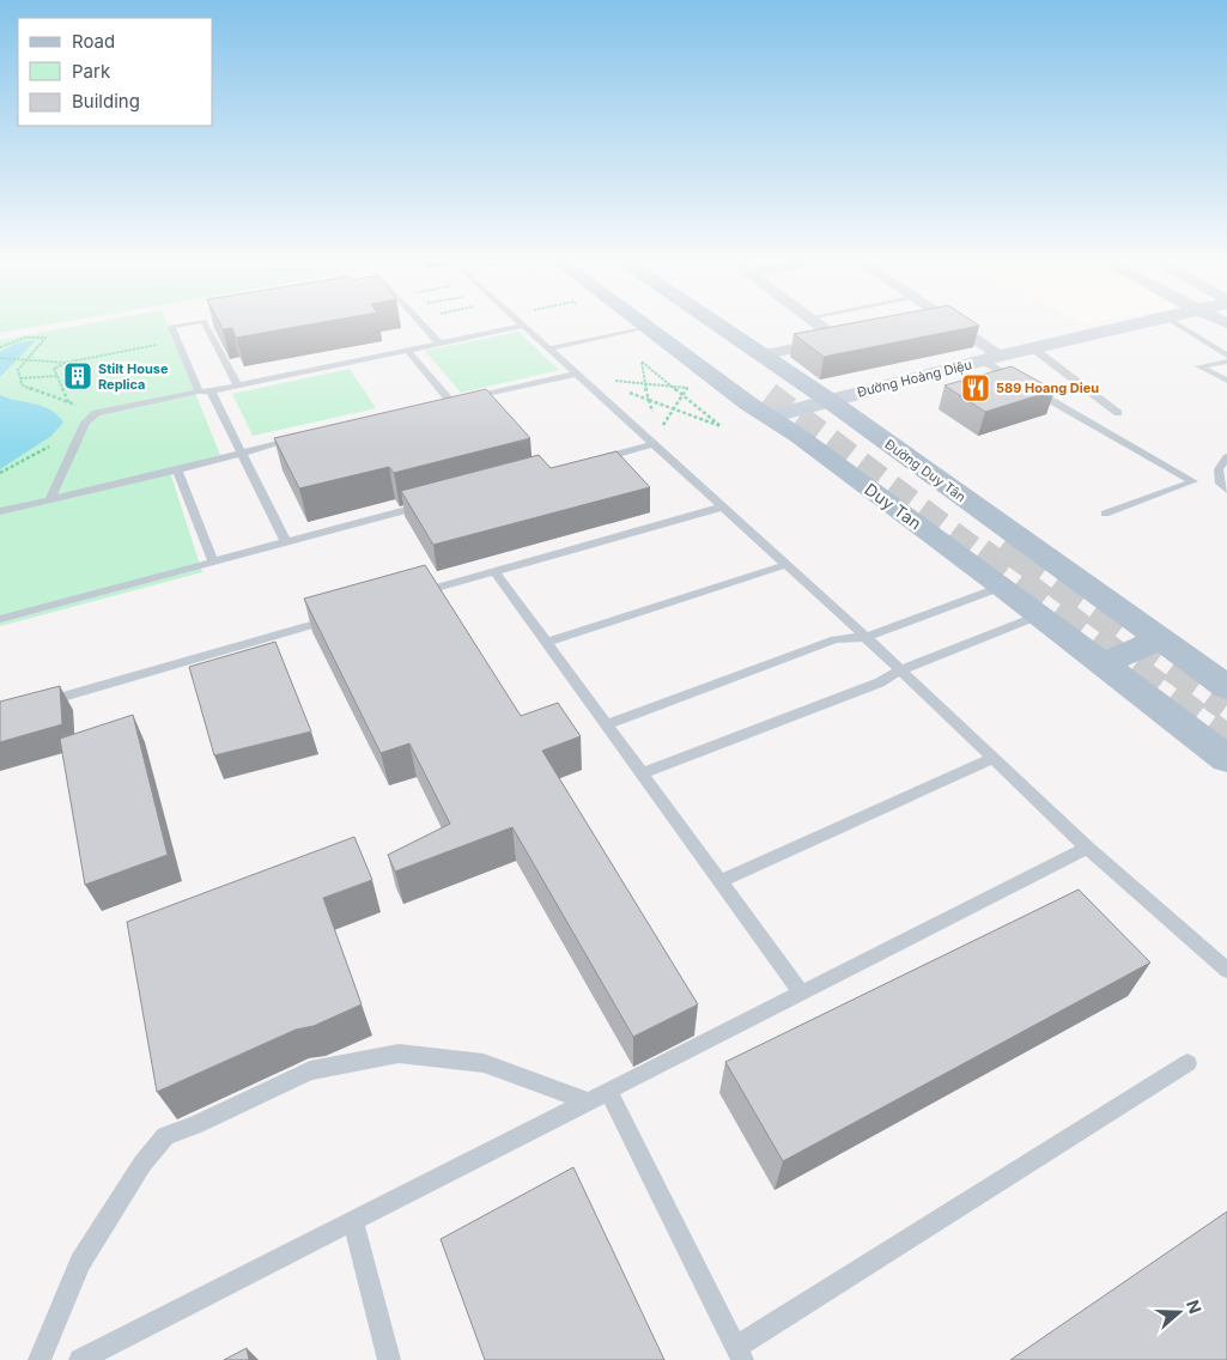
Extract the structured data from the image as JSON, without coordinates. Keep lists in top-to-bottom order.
{
  "streets": {
    "main road": ["Đường Hoàng Diệu", "Đường Duy Tân", "Duy Tan"]
  },
  "crossings": [
    ["Đường Hoàng Diệu", "Đường Duy Tân"],
    ["Đường Hoàng Diệu", "Duy Tan"]
  ],
  "places": {
    "building": ["Stilt House Replica"],
    "restaurant": ["589 Hoang Dieu"]
  },
  "legend": ["Road", "Park", "Building"],
  "north": "right"
}
